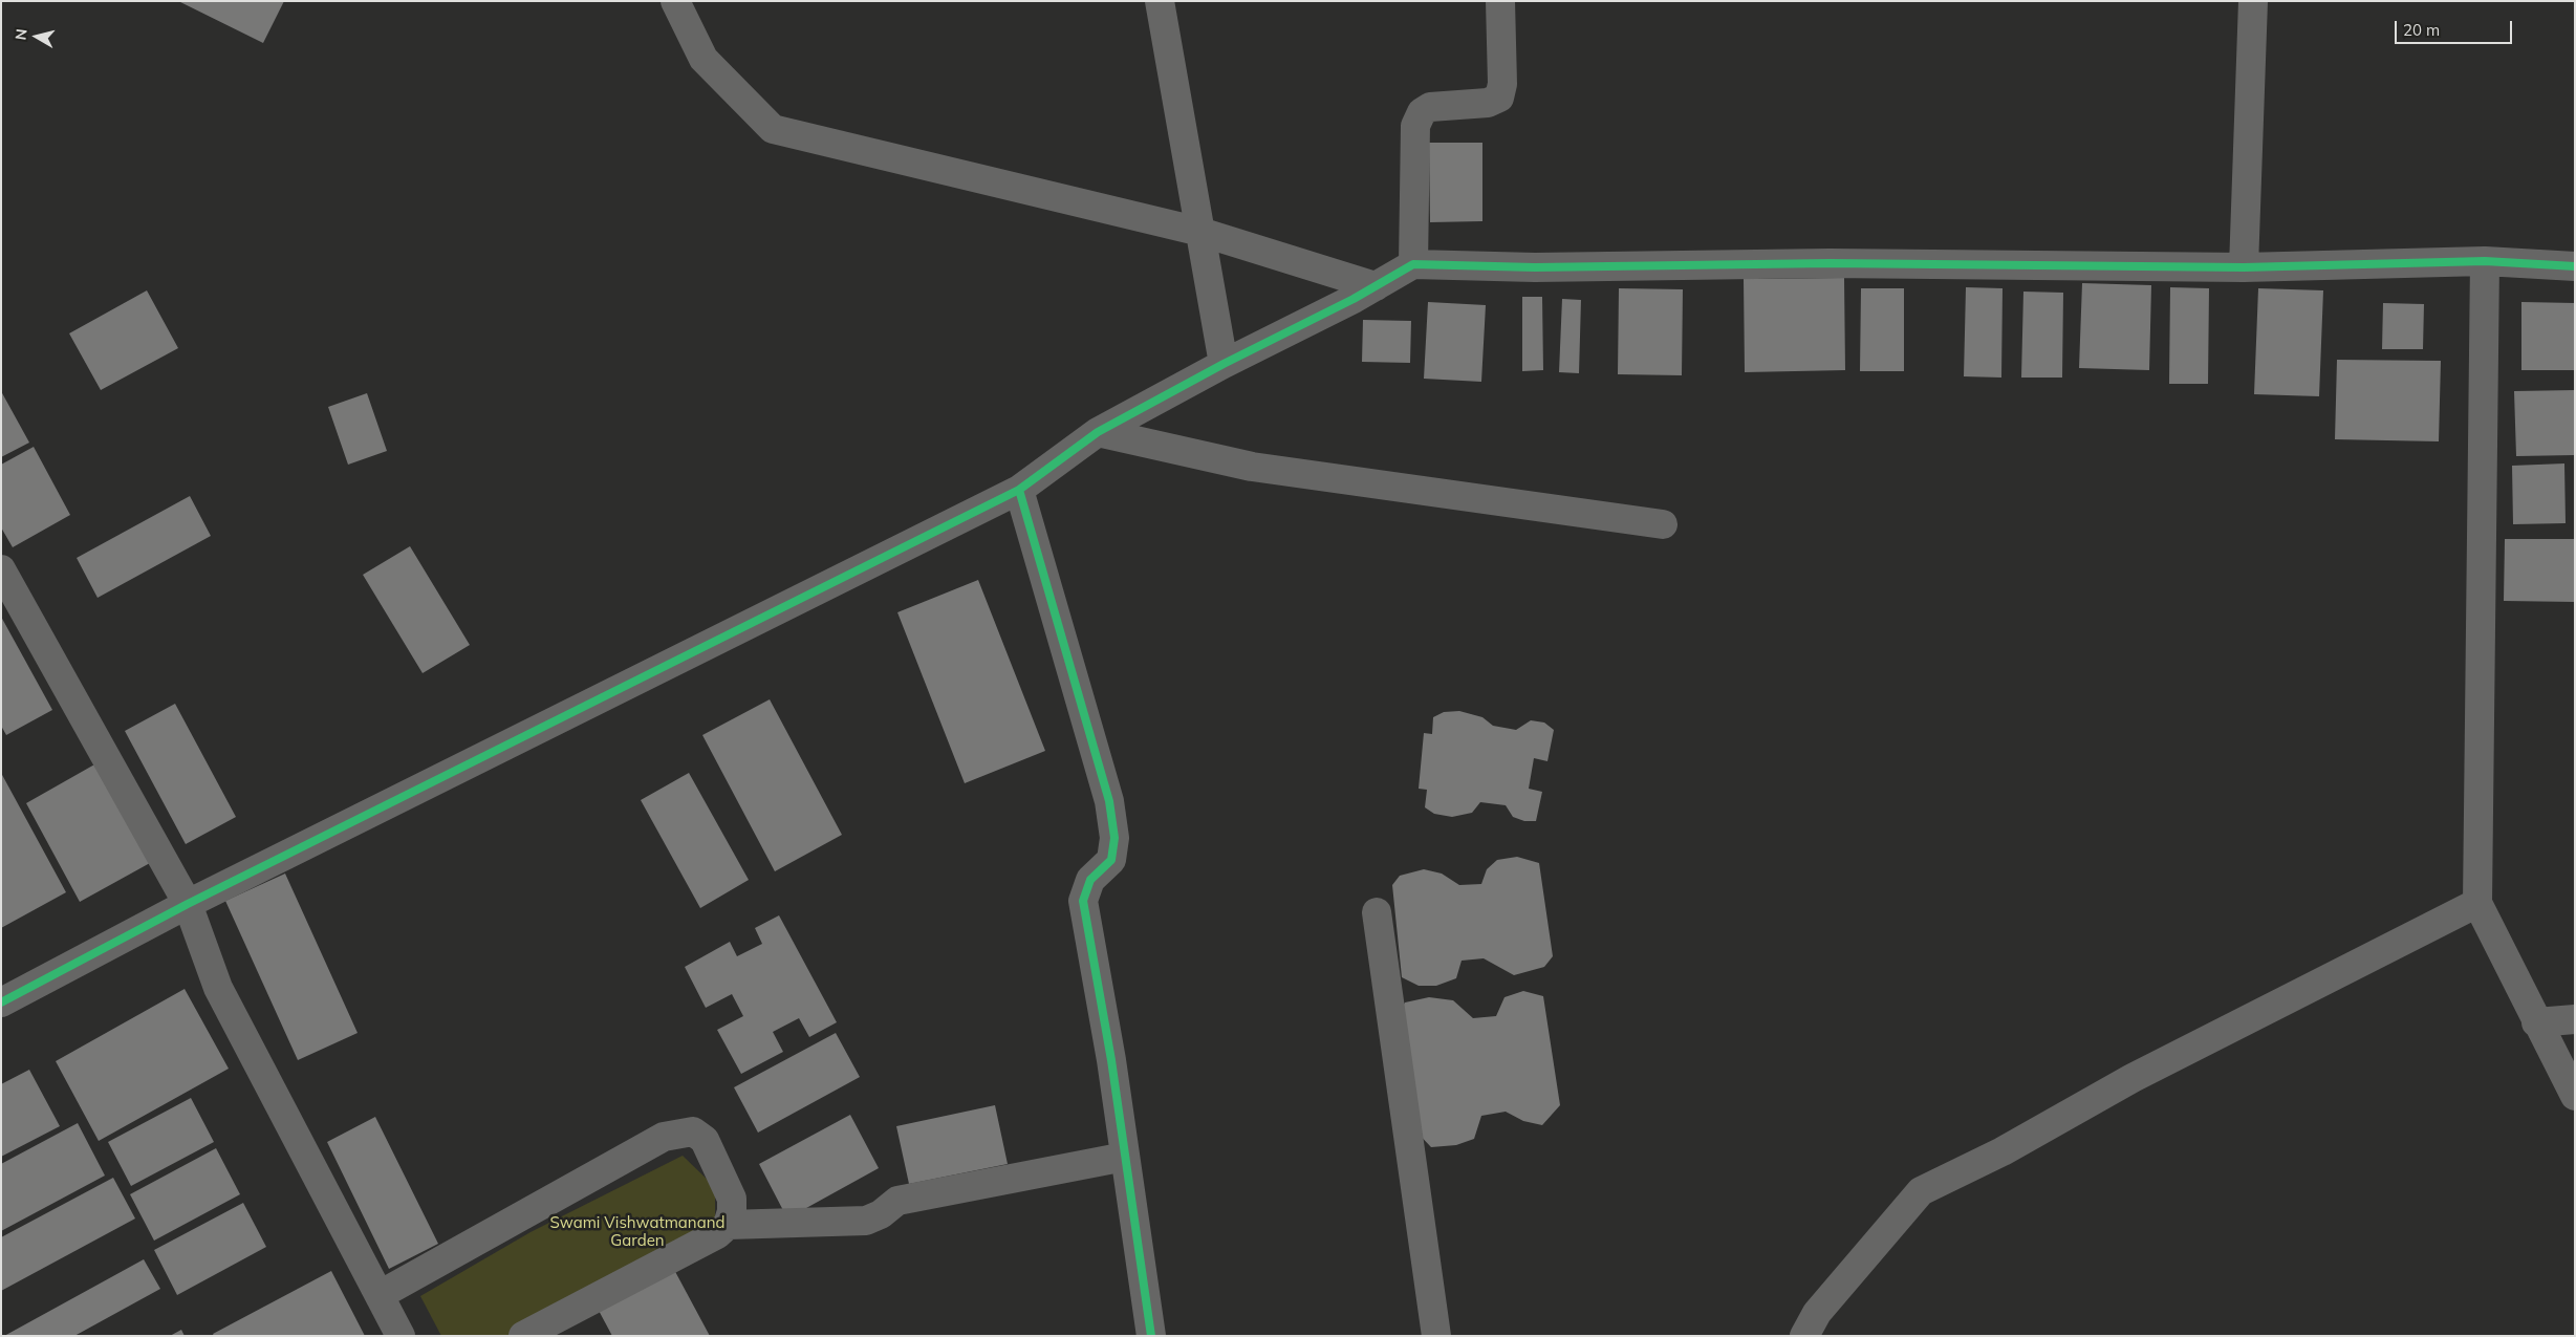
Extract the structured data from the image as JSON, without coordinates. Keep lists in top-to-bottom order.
{
  "parks": ["Swami Vishwatmanand Garden"],
  "scale_bar": "20 m",
  "north": "left"
}
